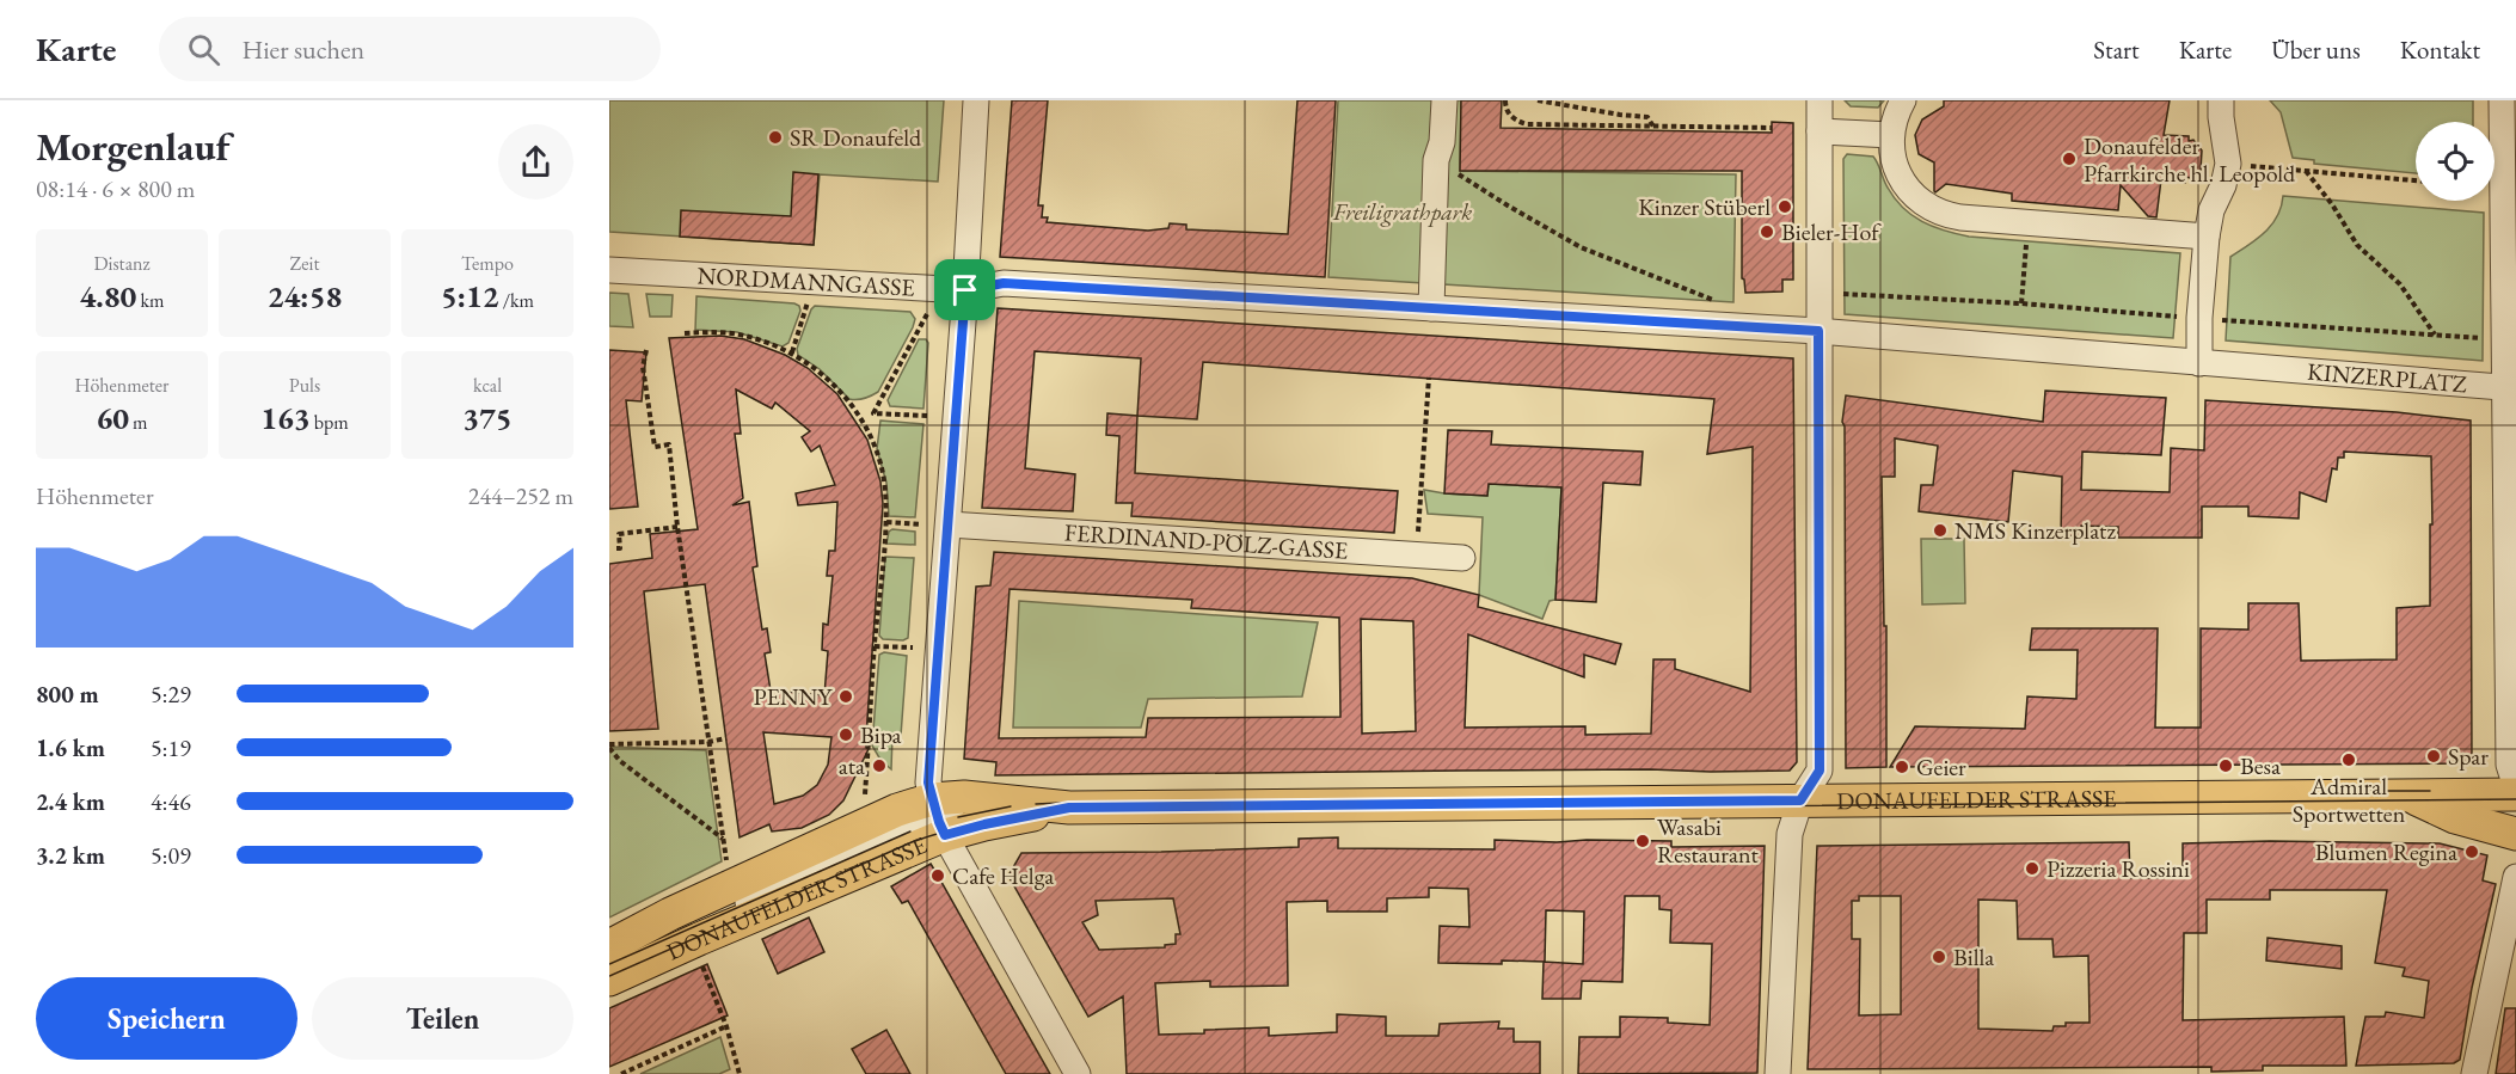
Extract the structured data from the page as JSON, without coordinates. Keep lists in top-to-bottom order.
{
  "streets": {
    "main road": ["DONAUFELDER STRASSE"],
    "street": ["NORDMANNGASSE", "KINZERPLATZ", "FERDINAND-PÖLZ-GASSE"]
  },
  "crossings": [
    ["NORDMANNGASSE", "KINZERPLATZ"]
  ],
  "parks": ["Freiligrathpark"],
  "places": [
    "SR Donaufeld",
    "Donaufelder Pfarrkirche hl. Leopold",
    "Kinzer Stüberl",
    "Bieler-Hof",
    "NMS Kinzerplatz",
    "PENNY",
    "Bipa",
    "Spar",
    "Admiral Sportwetten",
    "ata",
    "Besa",
    "Geier",
    "Wasabi Restaurant",
    "Blumen Regina",
    "Pizzeria Rossini",
    "Cafe Helga",
    "Billa"
  ],
  "page": {
    "header": "Karte",
    "search": "Hier suchen",
    "nav": [
      "Start",
      "Karte",
      "Über uns",
      "Kontakt"
    ],
    "heading": ["Morgenlauf", "08:14 · 6 × 800 m"],
    "stats": [
      ["Distanz", "4.80 km"],
      ["Zeit", "24:58"],
      ["Tempo", "5:12 /km"],
      ["Höhenmeter", "60 m"],
      ["Puls", "163 bpm"],
      ["kcal", "375"]
    ],
    "chart": ["Höhenmeter", "244–252 m"],
    "list": [
      {
        "name": "800 m",
        "note": "5:29"
      },
      {
        "name": "1.6 km",
        "note": "5:19"
      },
      {
        "name": "2.4 km",
        "note": "4:46"
      },
      {
        "name": "3.2 km",
        "note": "5:09"
      }
    ],
    "buttons": ["Speichern", "Teilen"]
  }
}
